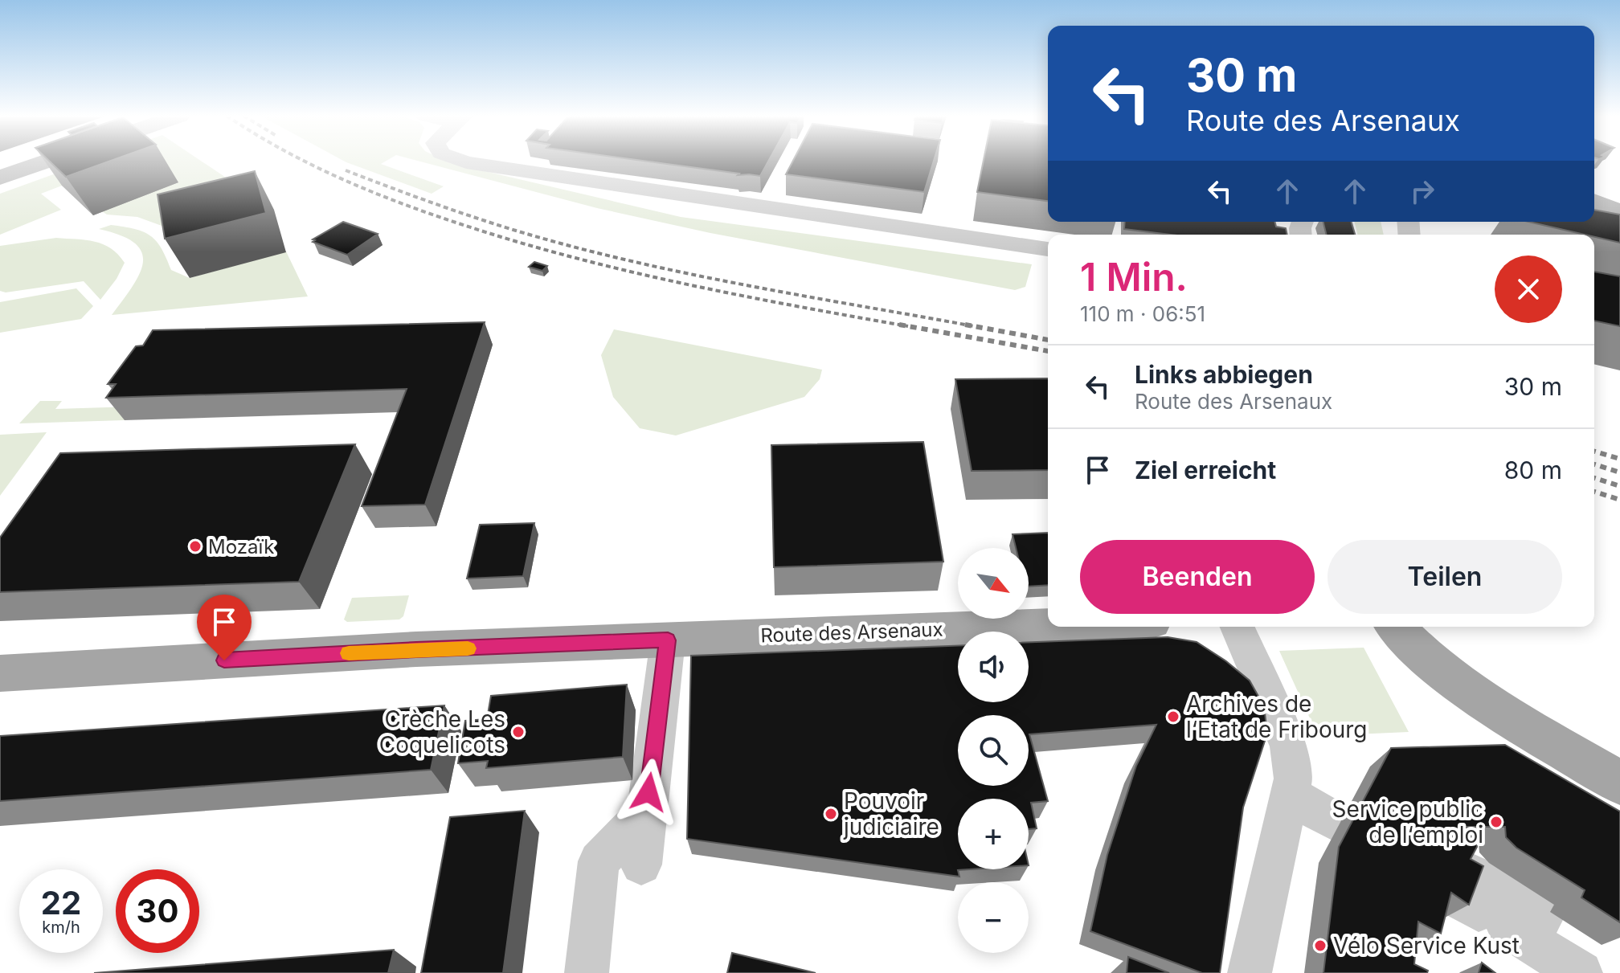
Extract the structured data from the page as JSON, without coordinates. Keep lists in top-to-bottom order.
{
  "streets": {
    "main road": ["Route des Arsenaux"]
  },
  "places": [
    "Mozaïk",
    "Archives de l‘Etat de Fribourg",
    "Crèche Les Coquelicots",
    "Pouvoir judiciaire",
    "Service public de l‘emploi",
    "Vélo Service Kust"
  ],
  "north": "bottom right",
  "page": {
    "turn": ["30 m", "Route des Arsenaux"],
    "heading": ["1 Min.", "110 m · 06:51"],
    "list": [
      {
        "name": "Links abbiegen",
        "note": "Route des Arsenaux",
        "value": "30 m"
      },
      {
        "name": "Ziel erreicht",
        "value": "80 m"
      }
    ],
    "buttons": ["Beenden", "Teilen"],
    "map_buttons": ["+", "−"],
    "speed": "22 km/h",
    "limit": "30"
  }
}
